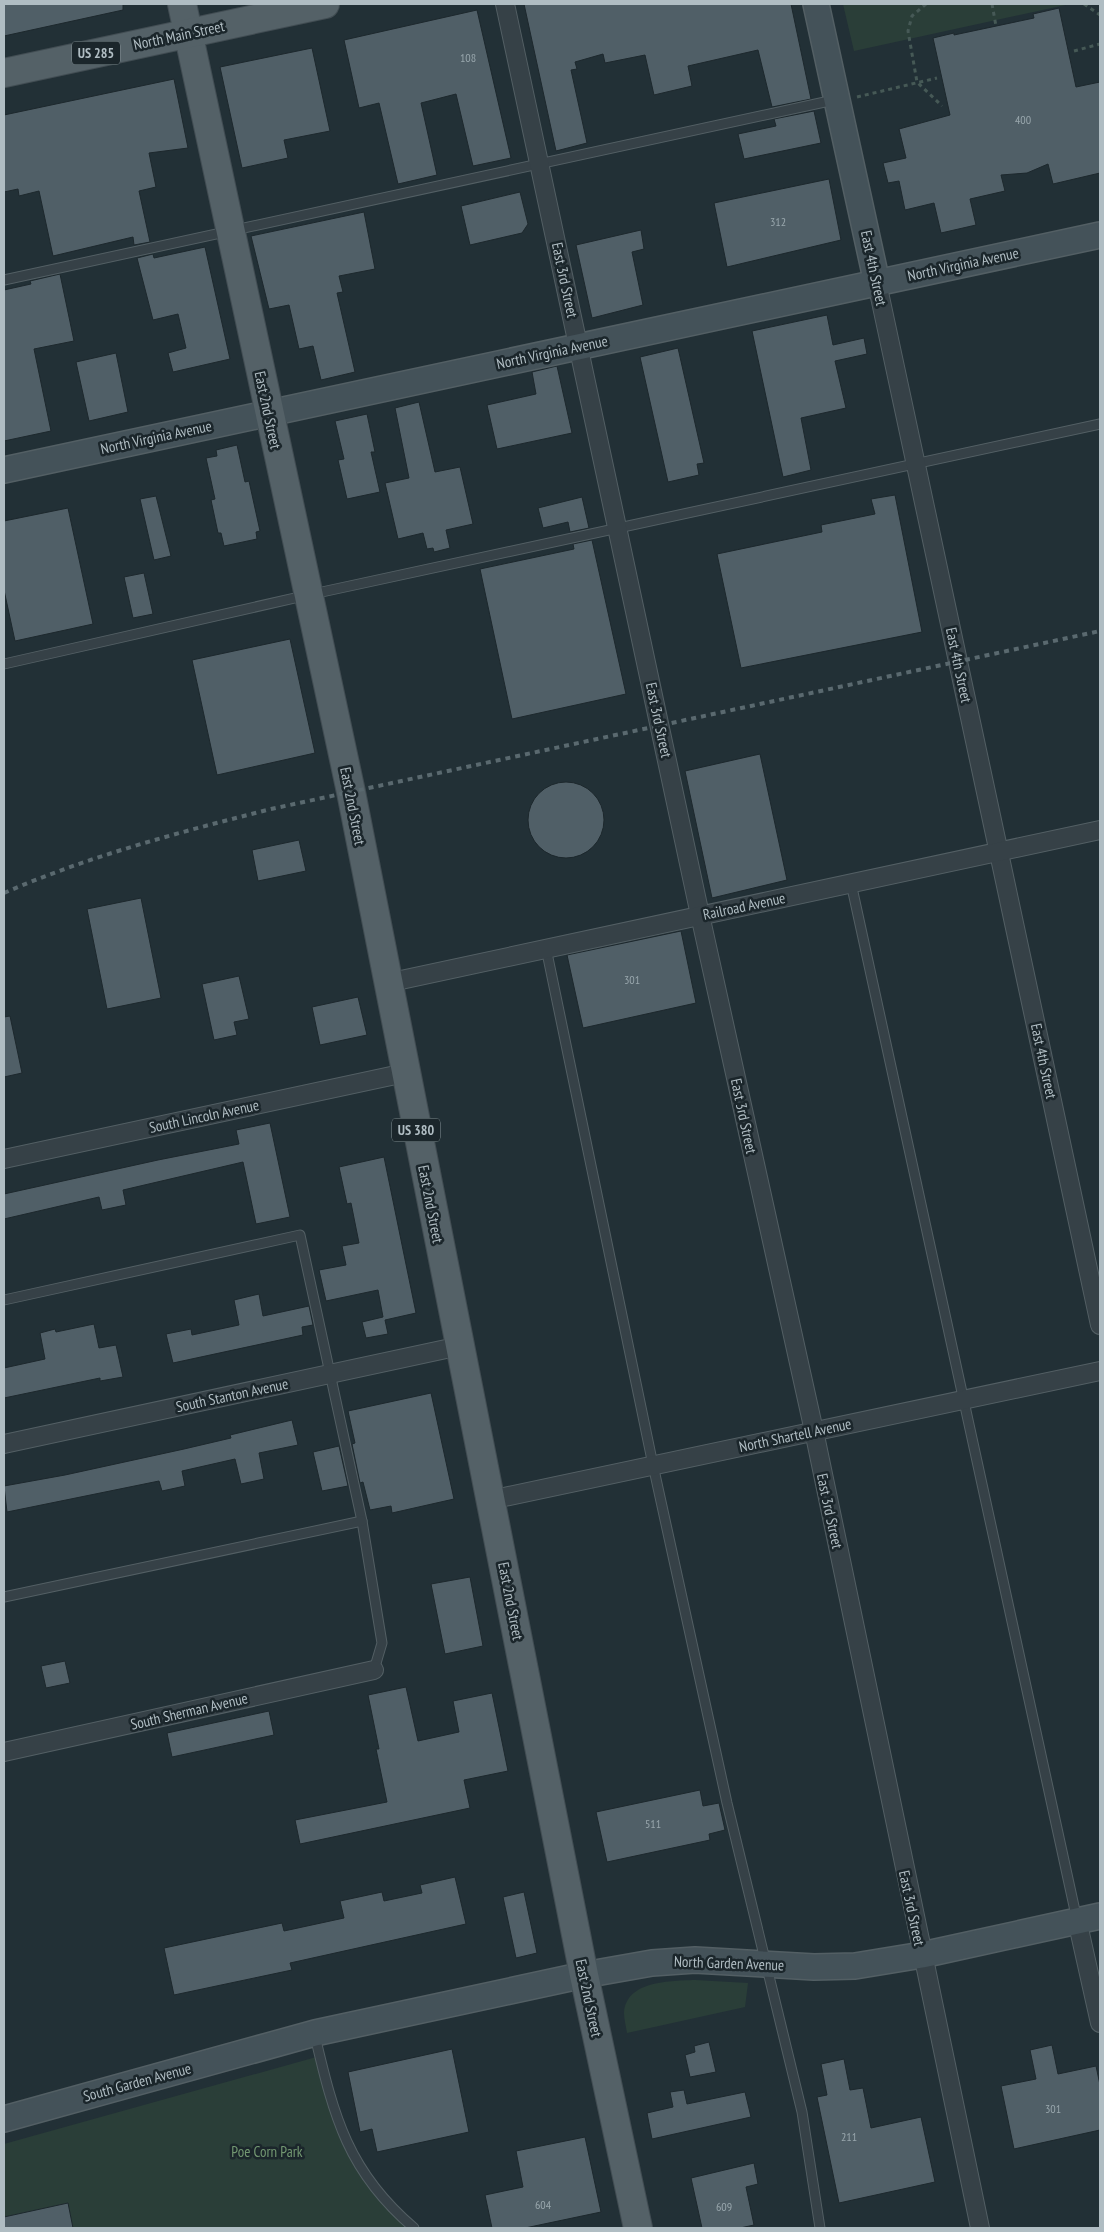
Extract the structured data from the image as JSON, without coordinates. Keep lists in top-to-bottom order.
{
  "streets": {
    "main road": [
      "North Main Street",
      "US 285",
      "East 2nd Street",
      "US 380"
    ],
    "street": [
      "North Virginia Avenue",
      "East 4th Street",
      "East 3rd Street",
      "Railroad Avenue",
      "South Lincoln Avenue",
      "South Stanton Avenue",
      "North Shartell Avenue",
      "South Sherman Avenue",
      "North Garden Avenue",
      "South Garden Avenue"
    ]
  },
  "crossings": [
    ["North Main Street", "East 2nd Street"],
    ["North Virginia Avenue", "East 4th Street"],
    ["North Virginia Avenue", "East 3rd Street"],
    ["North Virginia Avenue", "East 2nd Street"],
    ["East 4th Street", "Railroad Avenue"],
    ["East 3rd Street", "Railroad Avenue"],
    ["East 3rd Street", "North Shartell Avenue"],
    ["East 3rd Street", "North Garden Avenue"],
    ["East 2nd Street", "Railroad Avenue"],
    ["East 2nd Street", "South Lincoln Avenue"],
    ["East 2nd Street", "South Stanton Avenue"],
    ["East 2nd Street", "North Shartell Avenue"],
    ["East 2nd Street", "North Garden Avenue"],
    ["North Garden Avenue", "South Garden Avenue"]
  ],
  "parks": ["Poe Corn Park"],
  "house_numbers": [
    "108",
    "400",
    "312",
    "301",
    "511",
    "301",
    "211",
    "604",
    "609"
  ]
}
